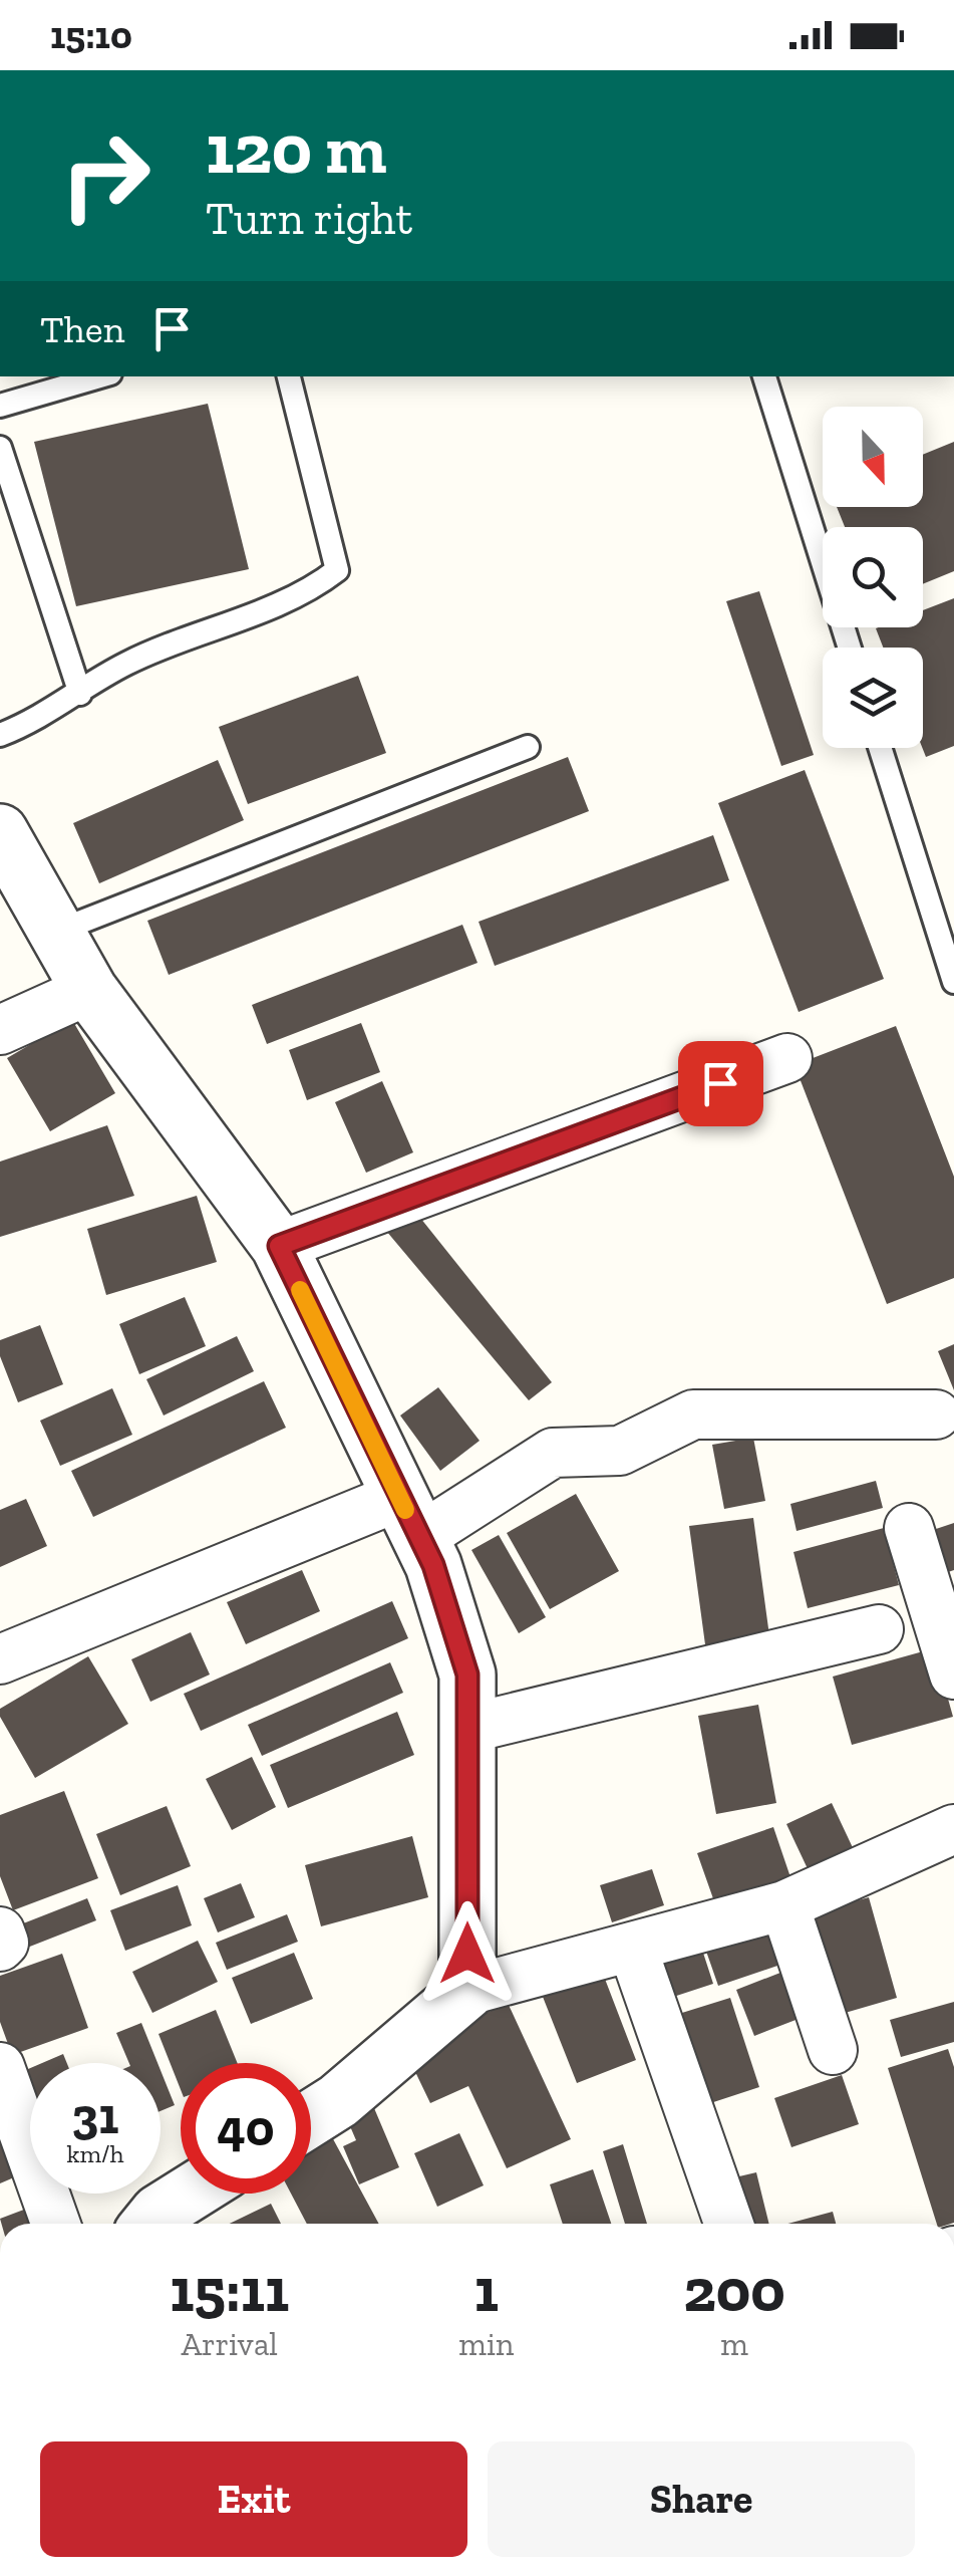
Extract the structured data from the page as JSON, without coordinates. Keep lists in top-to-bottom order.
{
  "north": "bottom",
  "page": {
    "status": "15:10",
    "turn": ["120 m", "Turn right"],
    "then": "Then",
    "speed": "31 km/h",
    "limit": "40",
    "eta": [
      "15:11",
      "Arrival",
      "1",
      "min",
      "200",
      "m"
    ],
    "buttons": ["Exit", "Share"]
  }
}
